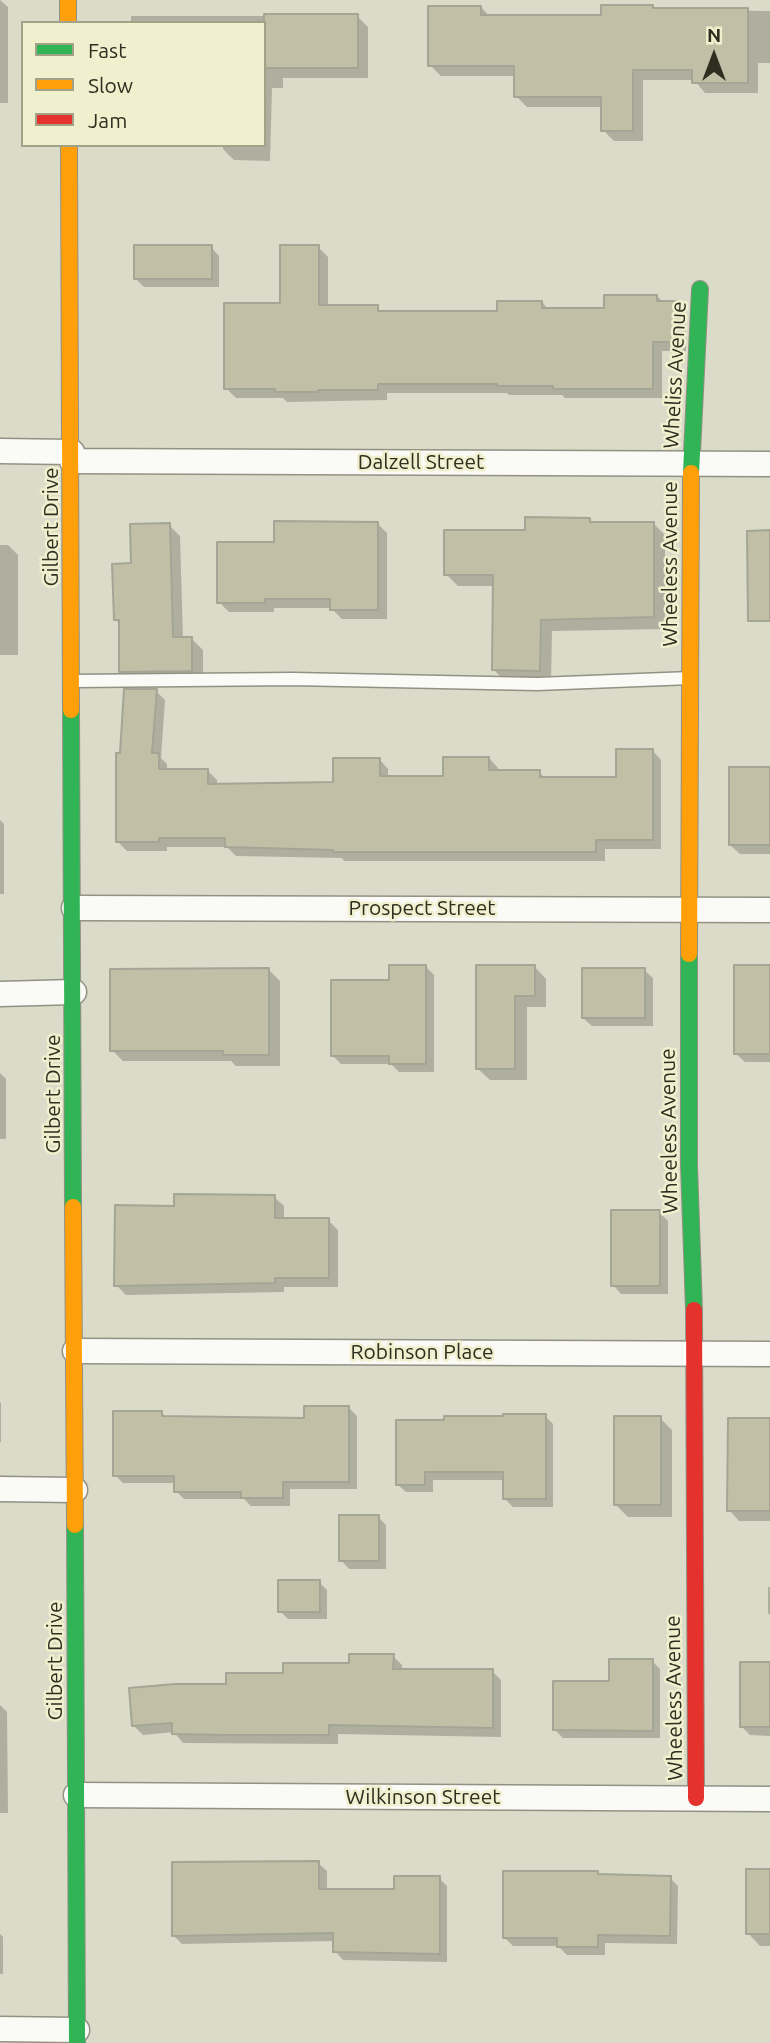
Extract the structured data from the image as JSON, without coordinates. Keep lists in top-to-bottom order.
{
  "streets": {
    "street": [
      "Wheliss Avenue",
      "Dalzell Street",
      "Gilbert Drive",
      "Wheeless Avenue",
      "Prospect Street",
      "Robinson Place",
      "Wilkinson Street"
    ]
  },
  "crossings": [
    ["Wheliss Avenue", "Dalzell Street"],
    ["Wheliss Avenue", "Wheeless Avenue"],
    ["Dalzell Street", "Gilbert Drive"],
    ["Dalzell Street", "Wheeless Avenue"],
    ["Gilbert Drive", "Prospect Street"],
    ["Gilbert Drive", "Robinson Place"],
    ["Gilbert Drive", "Wilkinson Street"],
    ["Wheeless Avenue", "Prospect Street"],
    ["Wheeless Avenue", "Robinson Place"],
    ["Wheeless Avenue", "Wilkinson Street"]
  ],
  "legend": ["Fast", "Slow", "Jam"],
  "north": "top"
}
